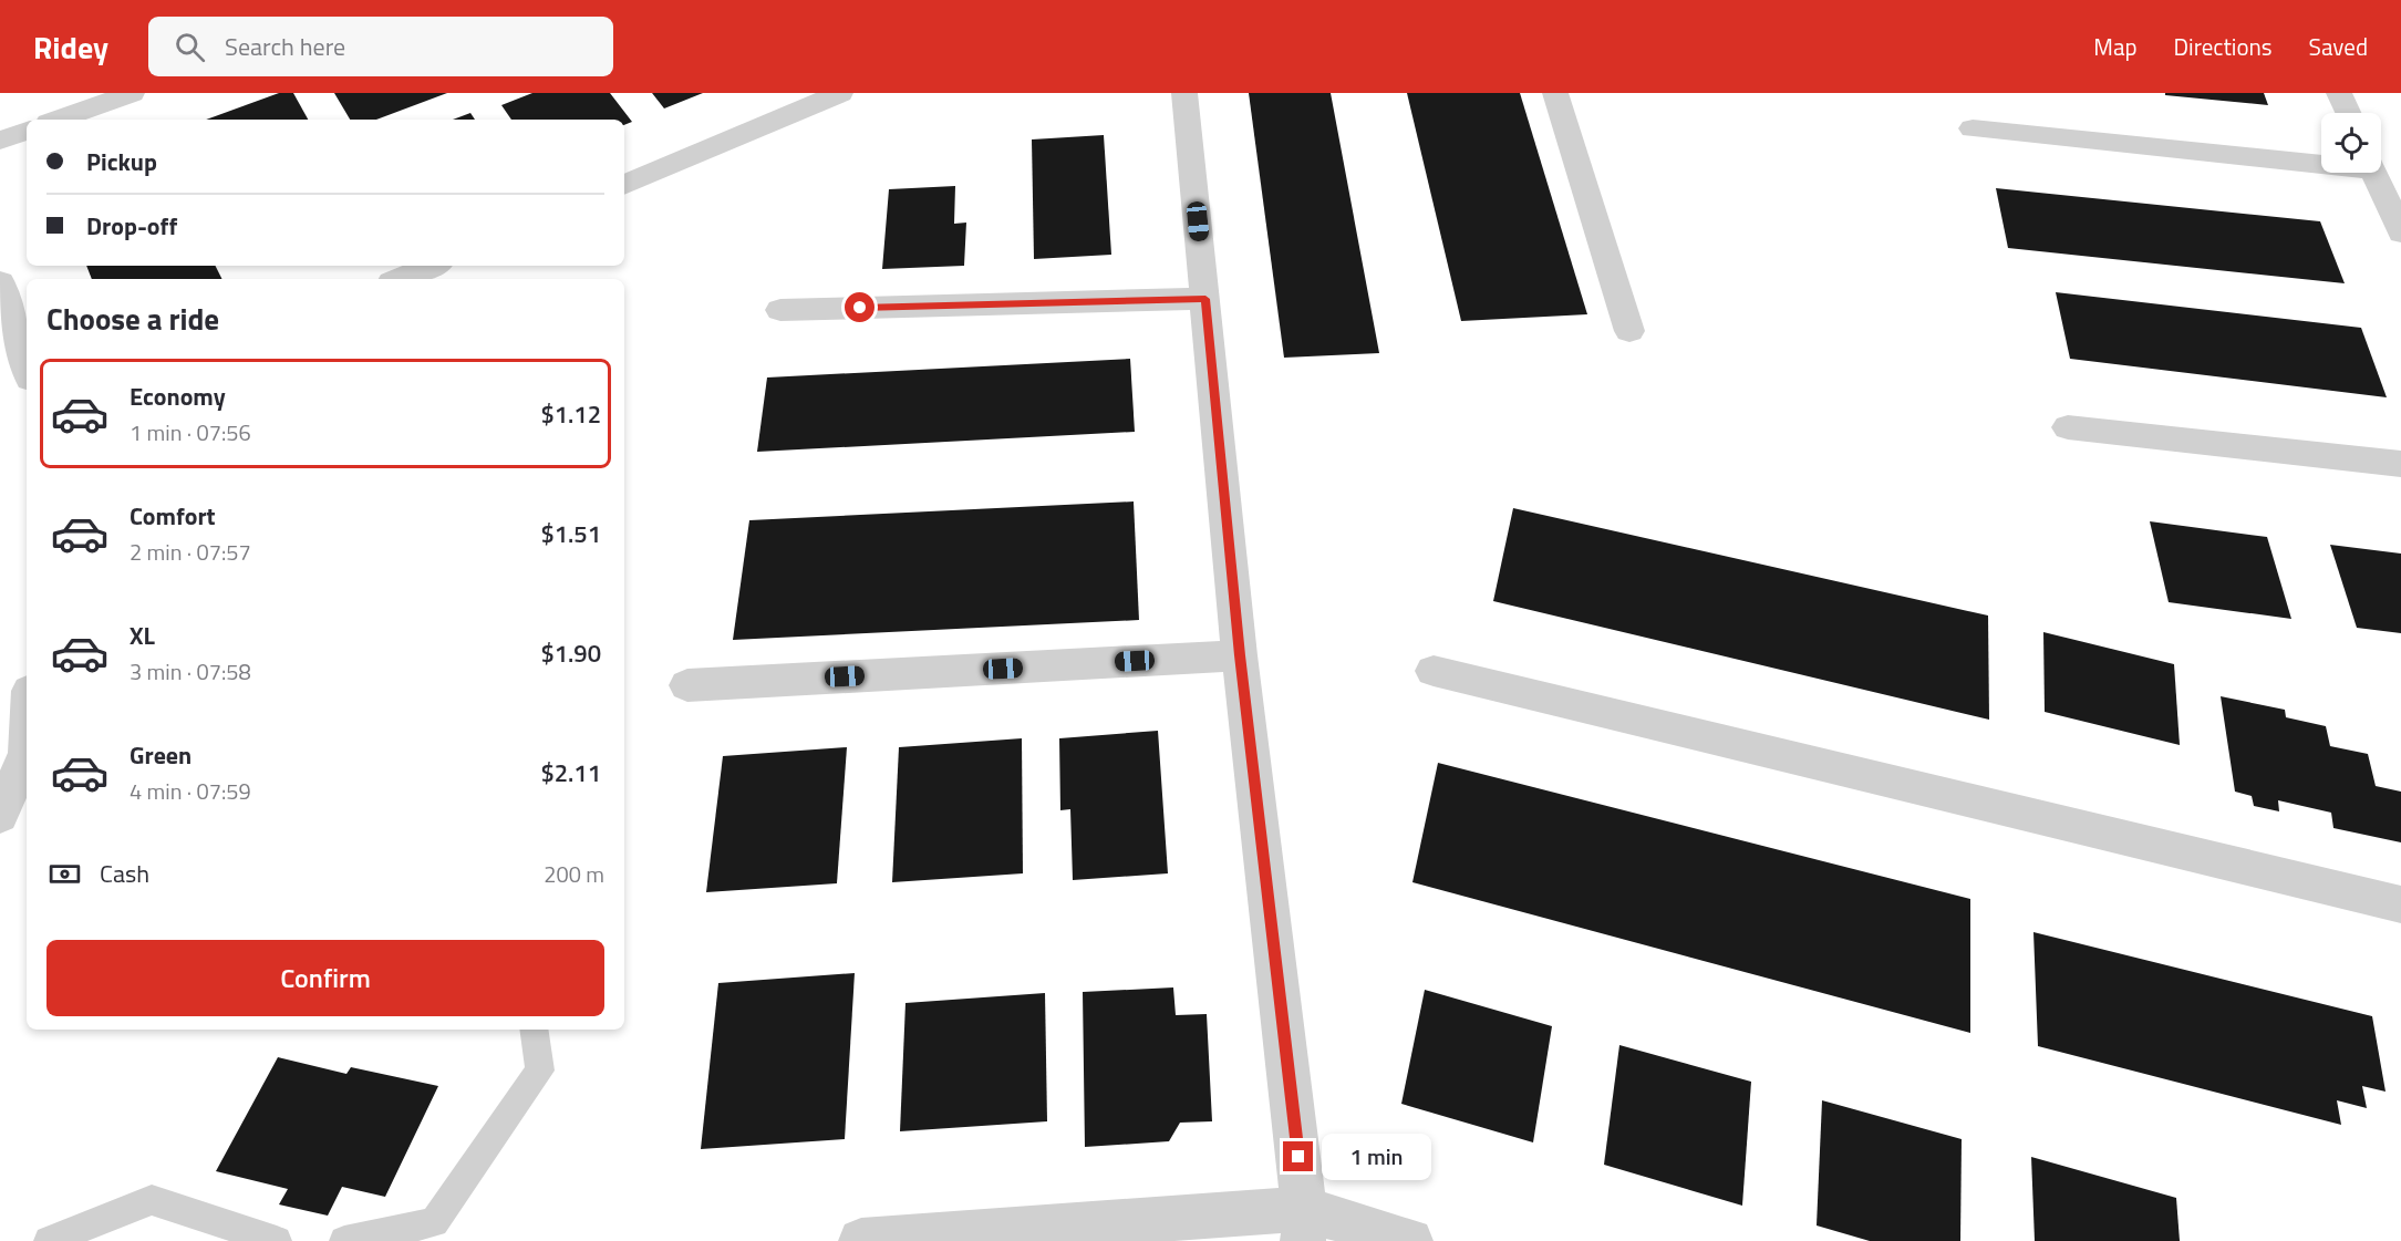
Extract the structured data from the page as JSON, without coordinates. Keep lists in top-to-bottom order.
{
  "page": {
    "header": "Ridey",
    "search": "Search here",
    "nav": ["Map", "Directions", "Saved"],
    "banner": ["Pickup", "Drop-off"],
    "heading": "Choose a ride",
    "list": [
      {
        "name": "Economy",
        "note": "1 min · 07:56",
        "value": "$1.12"
      },
      {
        "name": "Comfort",
        "note": "2 min · 07:57",
        "value": "$1.51"
      },
      {
        "name": "XL",
        "note": "3 min · 07:58",
        "value": "$1.90"
      },
      {
        "name": "Green",
        "note": "4 min · 07:59",
        "value": "$2.11"
      }
    ],
    "pay": ["Cash", "200 m"],
    "buttons": "Confirm",
    "bubble": "1 min"
  }
}
